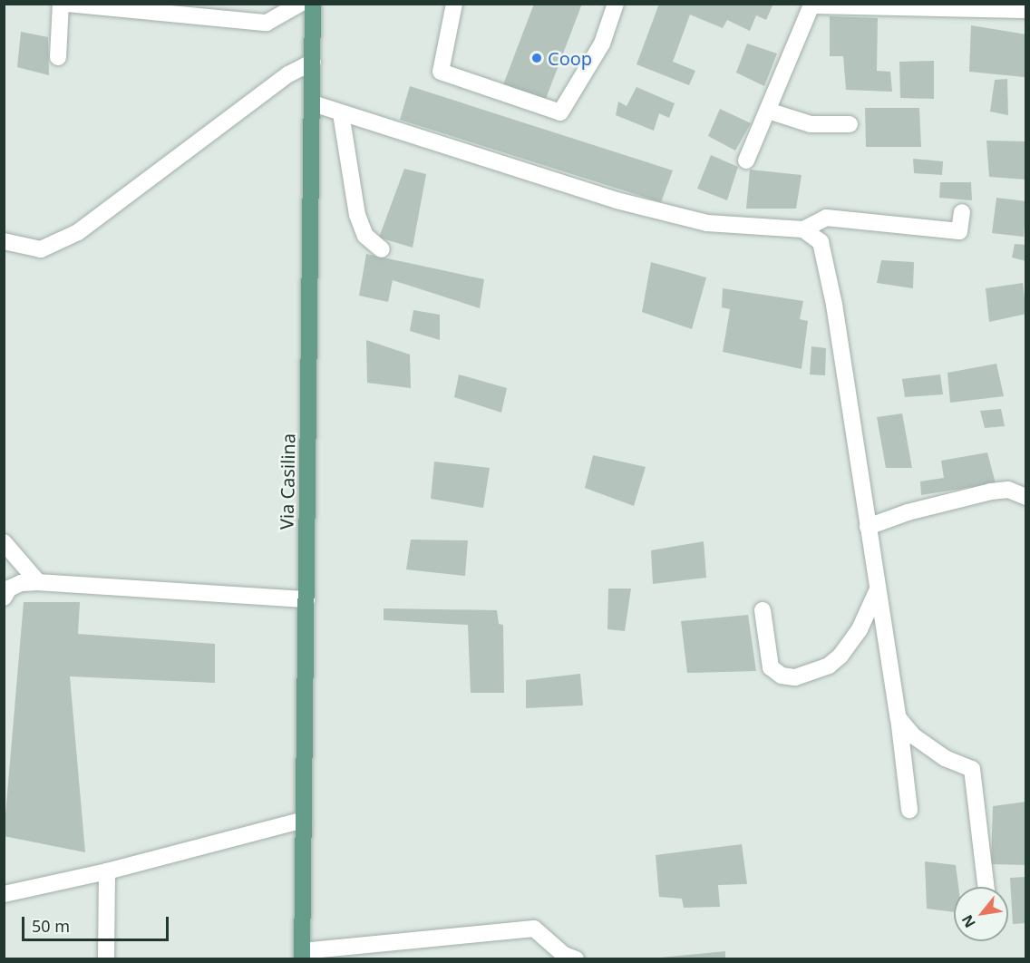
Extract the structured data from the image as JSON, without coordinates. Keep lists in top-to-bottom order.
{
  "streets": {
    "main road": ["Via Casilina"]
  },
  "places": ["Coop"],
  "scale_bar": "50 m",
  "north": "bottom left"
}
